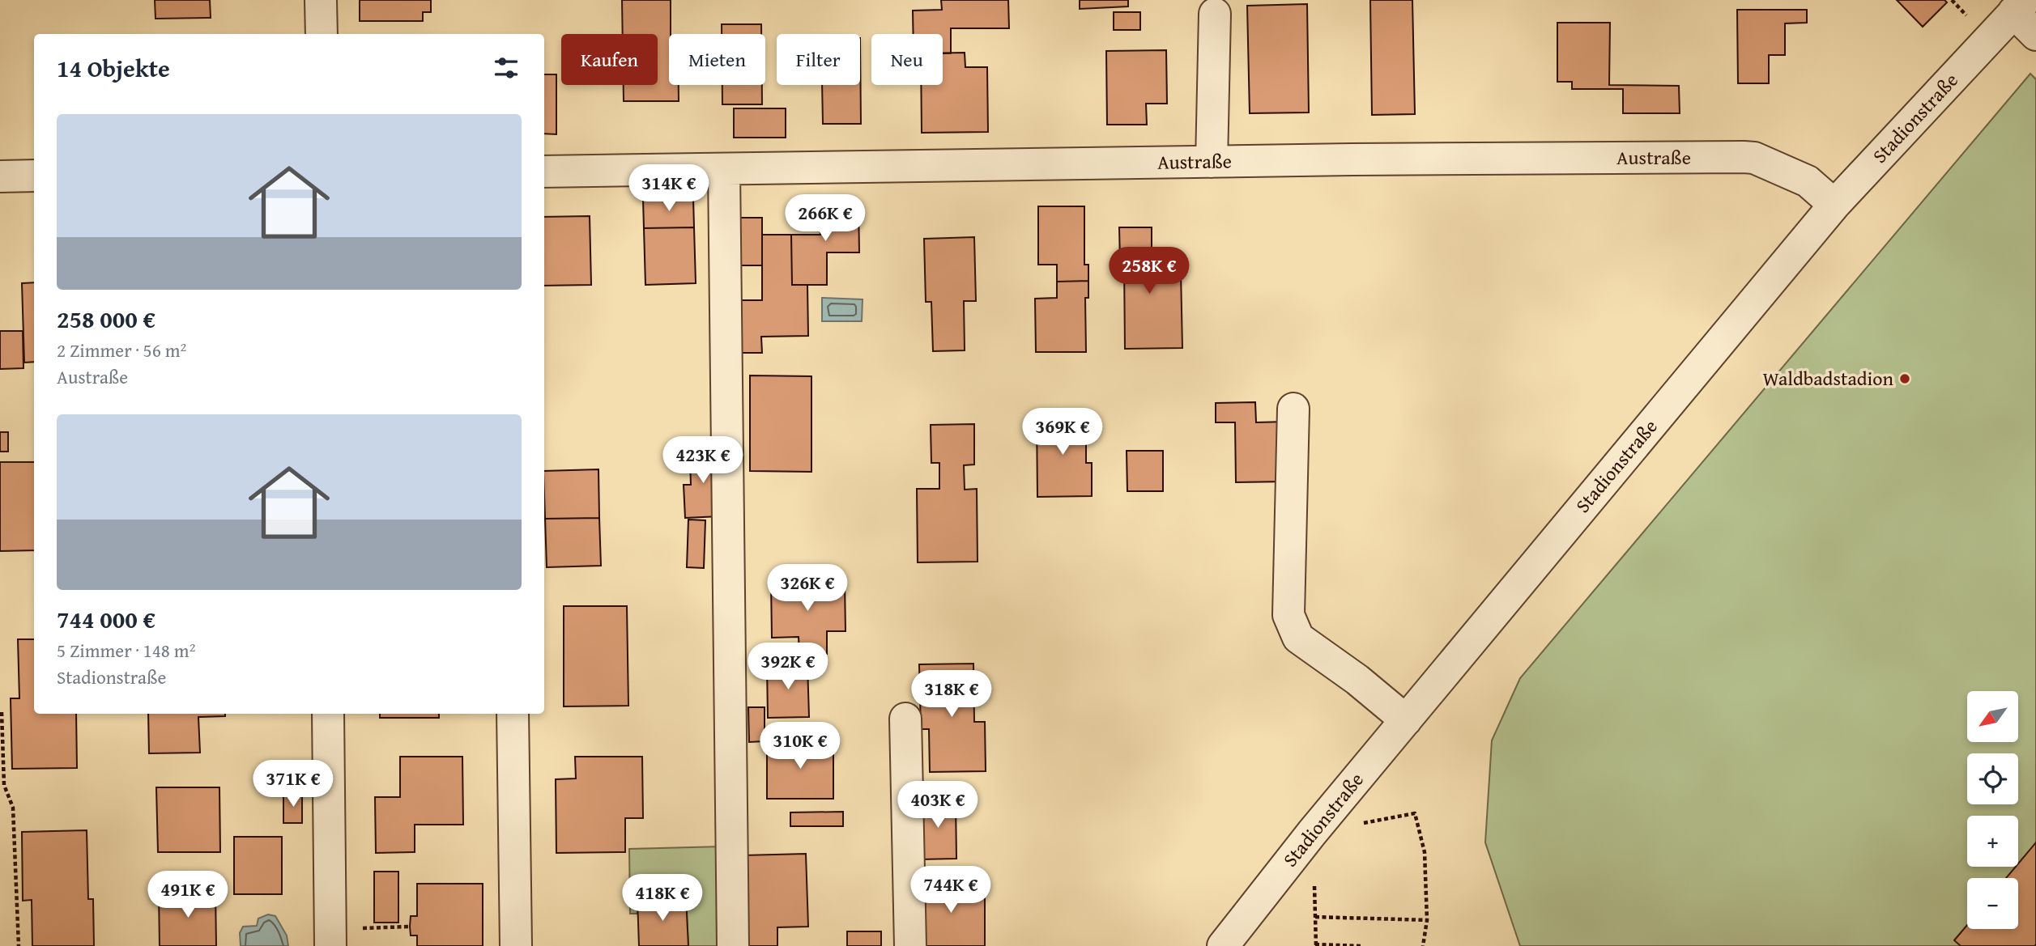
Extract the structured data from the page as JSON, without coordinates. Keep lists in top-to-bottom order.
{
  "streets": {
    "street": ["Stadionstraße", "Austraße"]
  },
  "crossings": [
    ["Stadionstraße", "Austraße"]
  ],
  "places": ["Waldbadstadion"],
  "north": "bottom left",
  "page": {
    "chip": [
      "Kaufen",
      "Mieten",
      "Filter",
      "Neu"
    ],
    "heading": "14 Objekte",
    "list": [
      {
        "name": "258 000 €",
        "note": "2 Zimmer · 56 m² · Austraße"
      },
      {
        "name": "744 000 €",
        "note": "5 Zimmer · 148 m² · Stadionstraße"
      }
    ],
    "price": [
      "314K €",
      "266K €",
      "258K €",
      "369K €",
      "423K €",
      "326K €",
      "392K €",
      "318K €",
      "310K €",
      "371K €",
      "403K €",
      "744K €",
      "491K €",
      "418K €"
    ],
    "map_buttons": ["+", "−"]
  }
}
